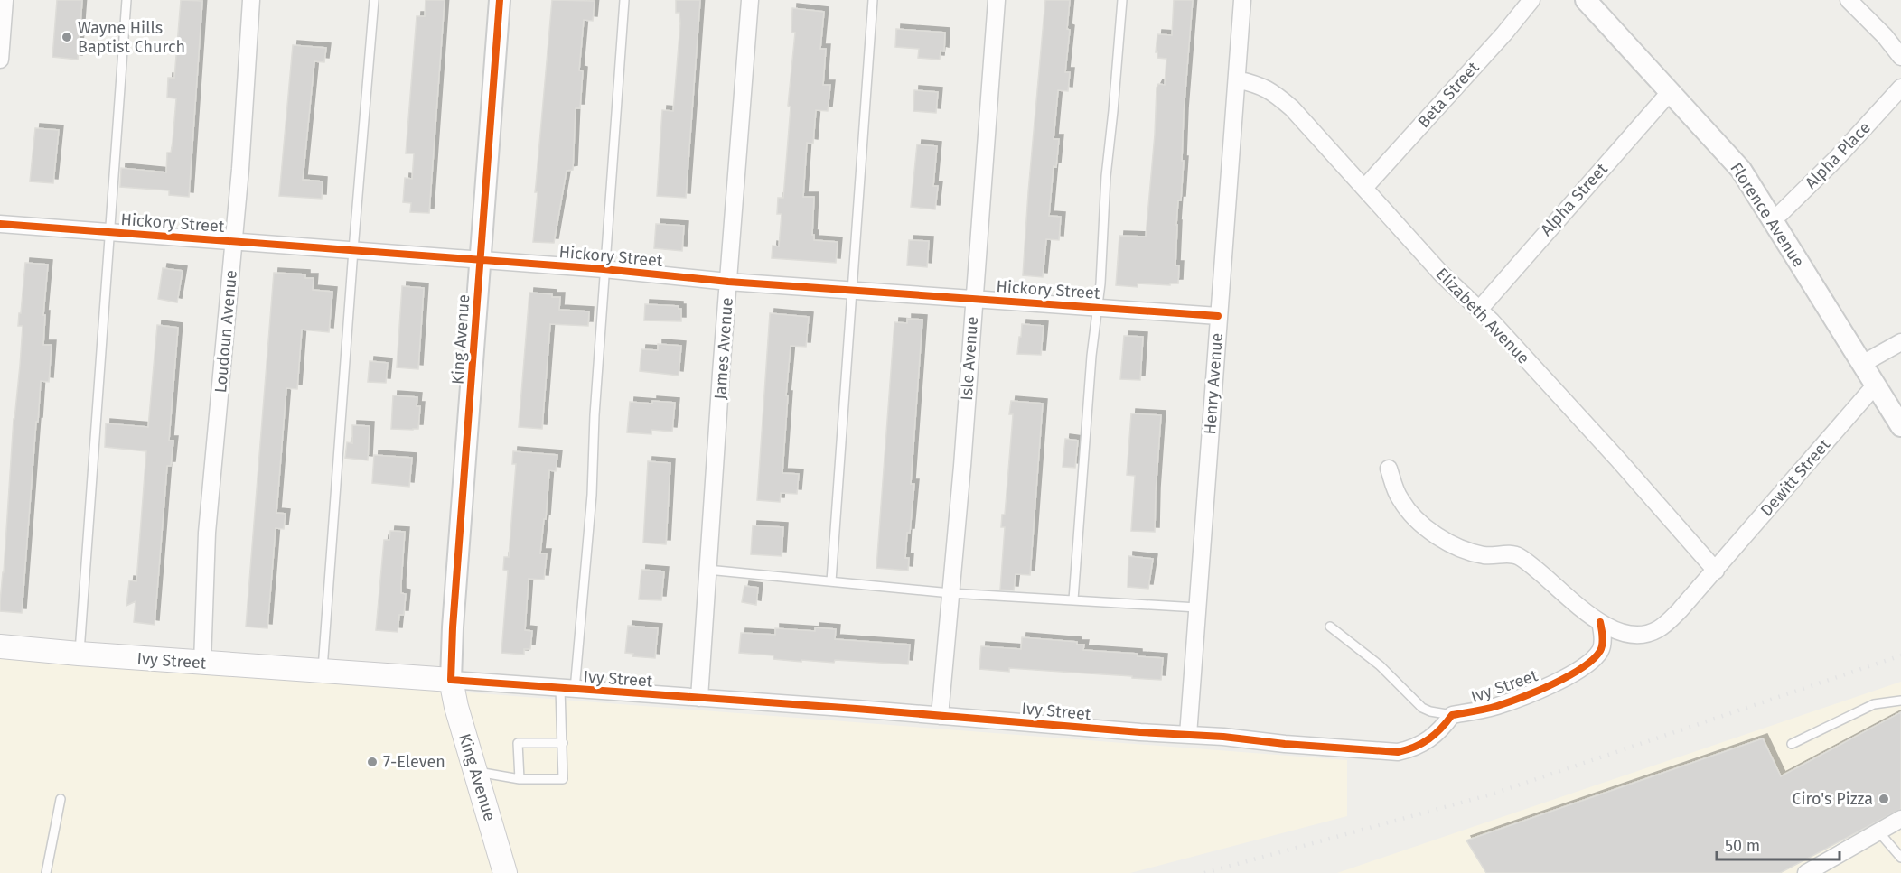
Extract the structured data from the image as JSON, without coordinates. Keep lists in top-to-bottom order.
{
  "streets": {
    "main road": ["King Avenue", "Ivy Street"],
    "street": [
      "Beta Street",
      "Alpha Place",
      "Alpha Street",
      "Florence Avenue",
      "Hickory Street",
      "Elizabeth Avenue",
      "Loudoun Avenue",
      "James Avenue",
      "Isle Avenue",
      "Henry Avenue",
      "Dewitt Street"
    ]
  },
  "crossings": [
    ["Beta Street", "Elizabeth Avenue"],
    ["Alpha Place", "Florence Avenue"],
    ["Alpha Street", "Florence Avenue"],
    ["Alpha Street", "Elizabeth Avenue"],
    ["Florence Avenue", "Dewitt Street"],
    ["Hickory Street", "Loudoun Avenue"],
    ["Hickory Street", "King Avenue"],
    ["Hickory Street", "James Avenue"],
    ["Hickory Street", "Isle Avenue"],
    ["Hickory Street", "Henry Avenue"],
    ["Elizabeth Avenue", "Henry Avenue"],
    ["Elizabeth Avenue", "Dewitt Street"],
    ["Loudoun Avenue", "Ivy Street"],
    ["King Avenue", "Ivy Street"],
    ["James Avenue", "Ivy Street"],
    ["Isle Avenue", "Ivy Street"],
    ["Henry Avenue", "Ivy Street"]
  ],
  "places": ["Wayne Hills Baptist Church", "7-Eleven", "Ciro's Pizza"],
  "scale_bar": "50 m"
}
